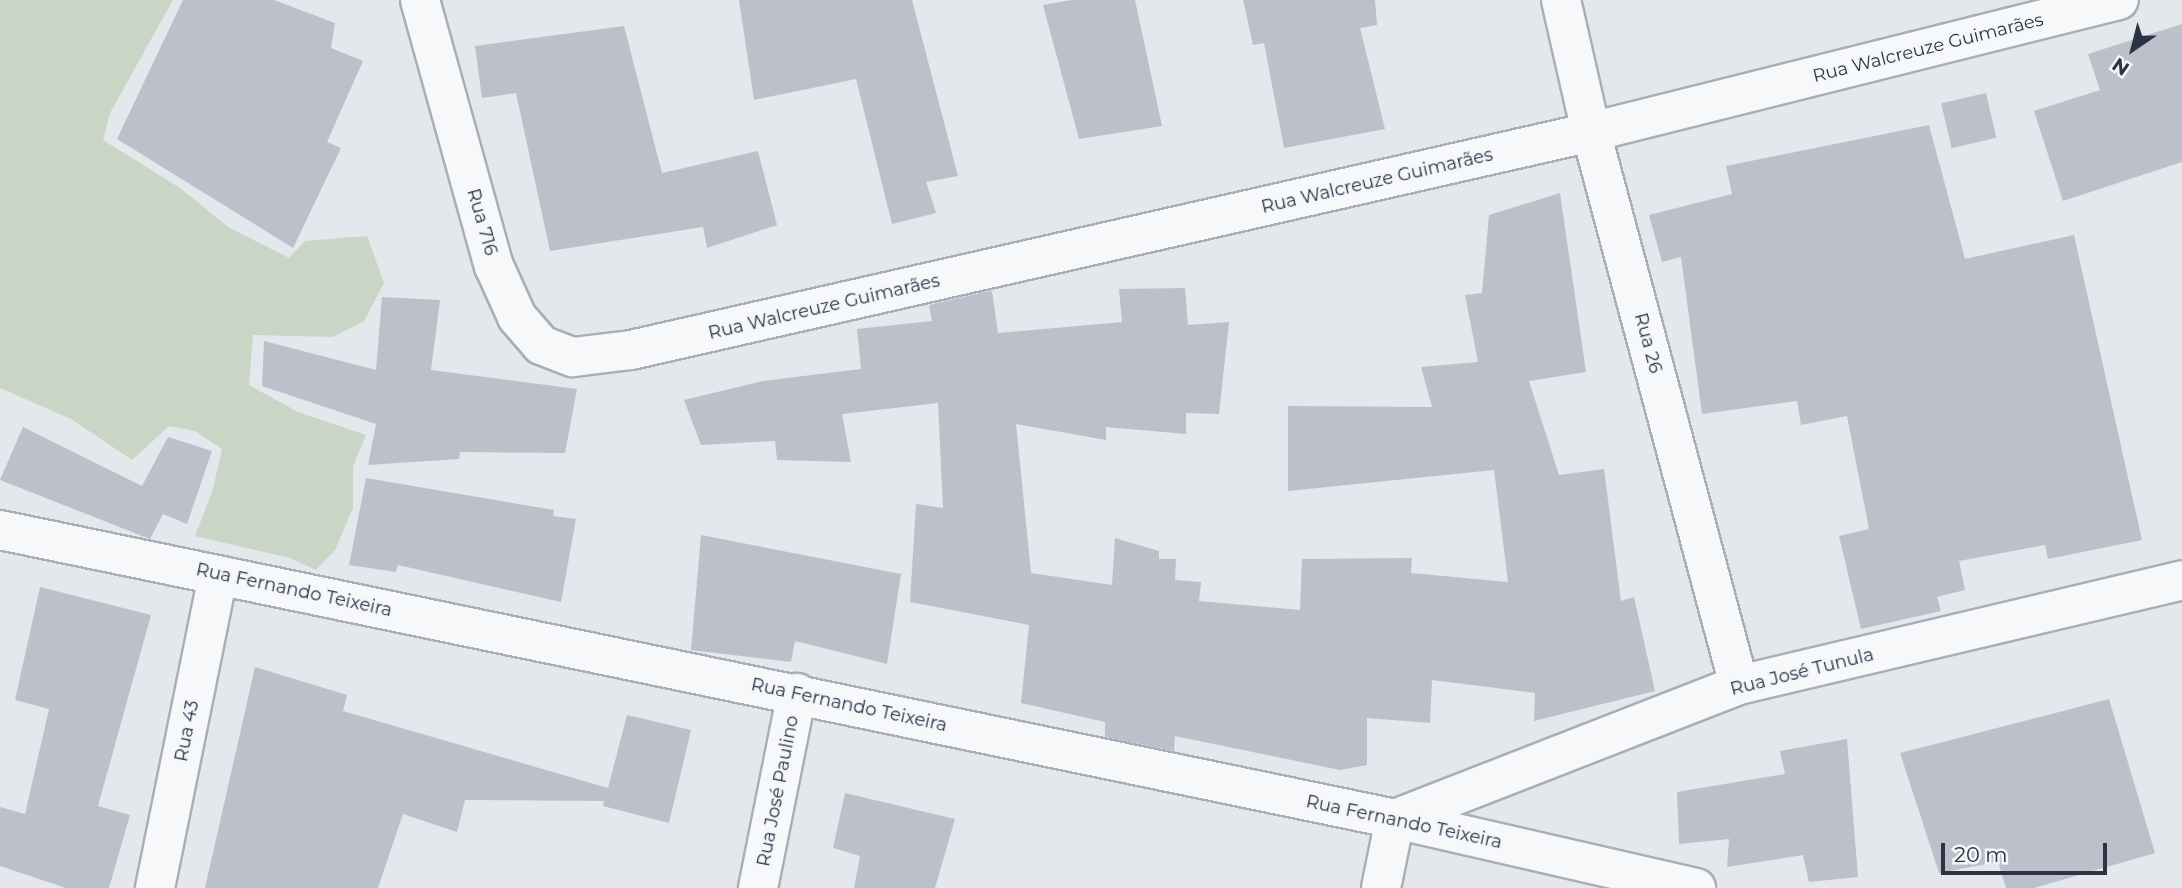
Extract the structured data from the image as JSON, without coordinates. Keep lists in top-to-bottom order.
{
  "streets": {
    "street": [
      "Rua Walcreuze Guimarães",
      "Rua 716",
      "Rua 26",
      "Rua Fernando Teixeira",
      "Rua José Tunula",
      "Rua 43",
      "Rua José Paulino"
    ]
  },
  "crossings": [
    ["Rua Walcreuze Guimarães", "Rua 716"],
    ["Rua Walcreuze Guimarães", "Rua 26"],
    ["Rua 26", "Rua José Tunula"],
    ["Rua Fernando Teixeira", "Rua José Tunula"],
    ["Rua Fernando Teixeira", "Rua 43"],
    ["Rua Fernando Teixeira", "Rua José Paulino"]
  ],
  "scale_bar": "20 m",
  "north": "bottom left"
}
